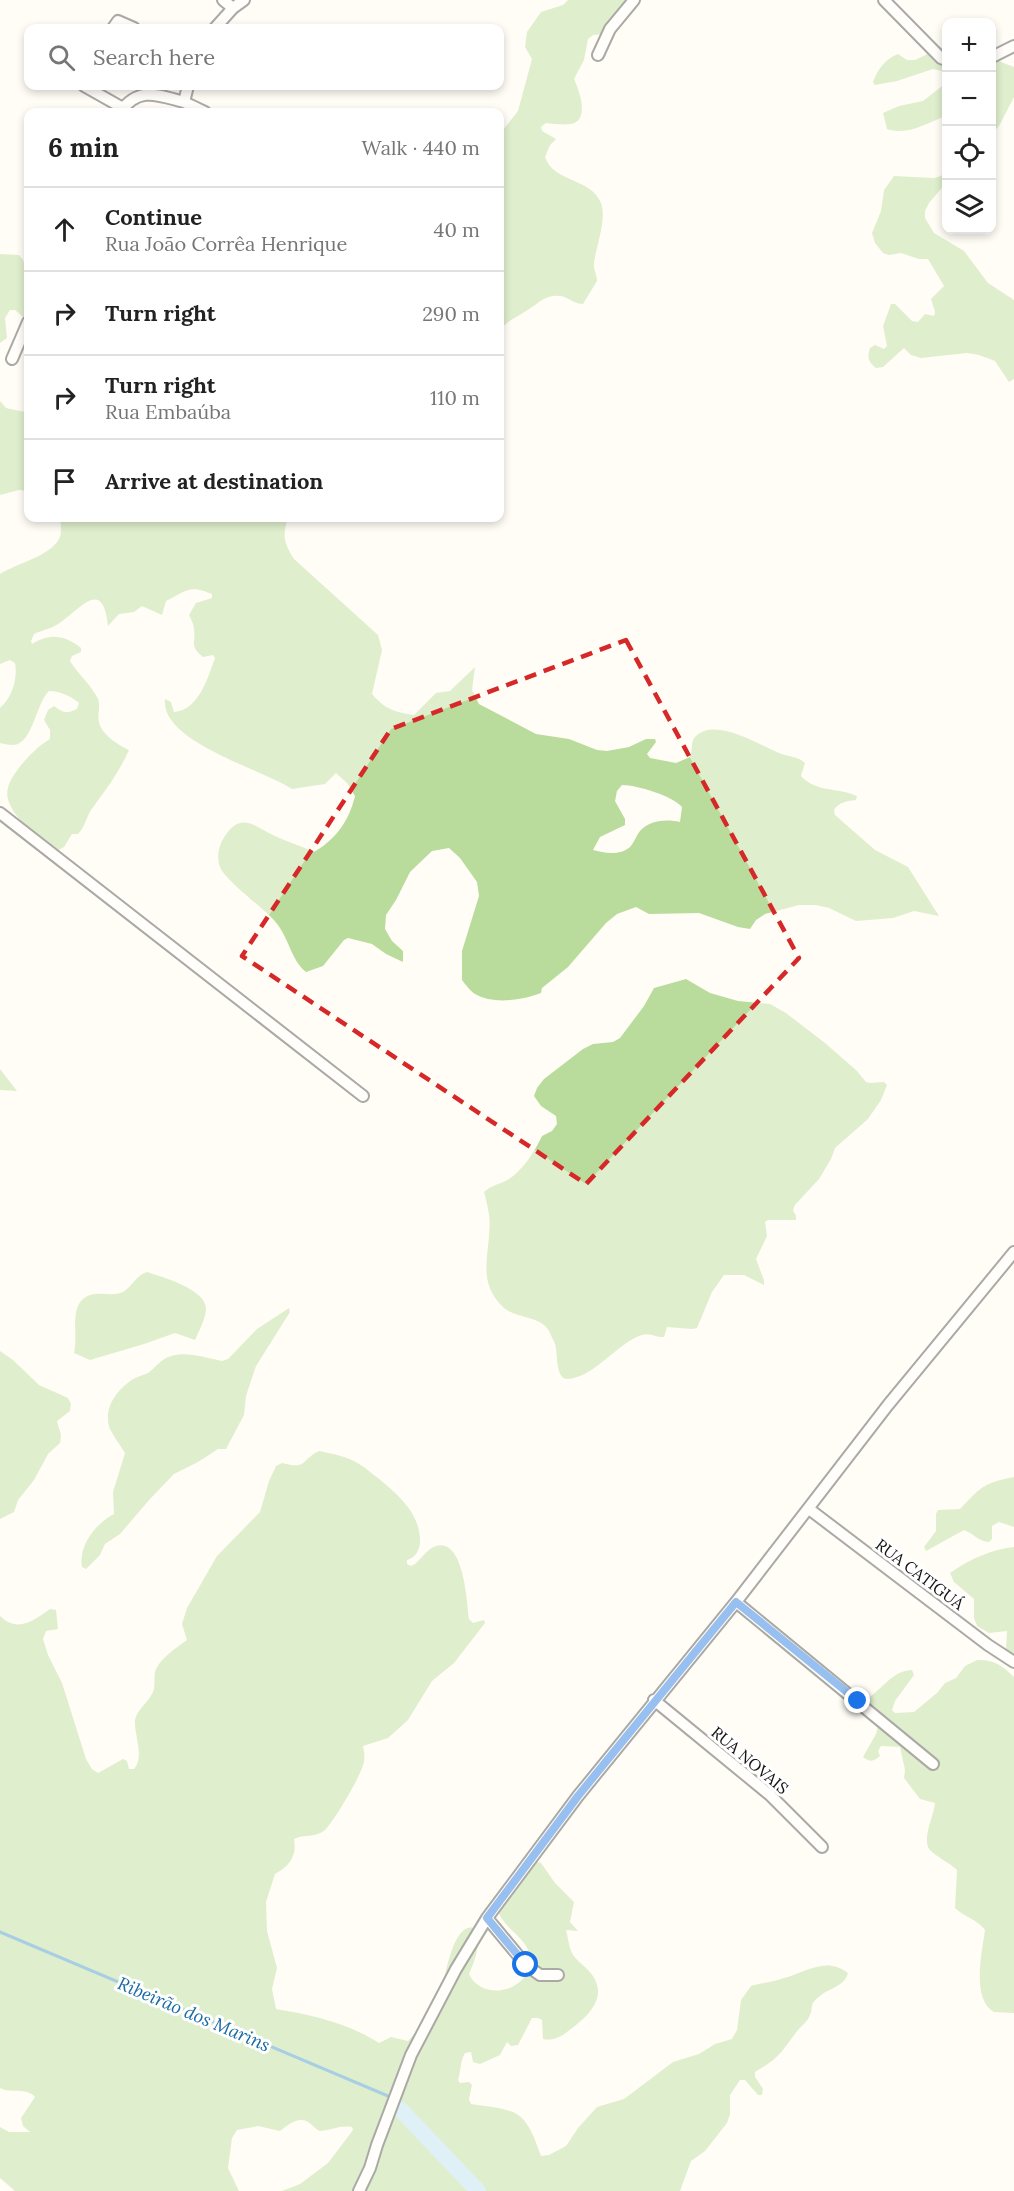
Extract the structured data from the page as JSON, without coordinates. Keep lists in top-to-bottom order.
{
  "streets": {
    "street": ["RUA CATIGUÁ", "RUA NOVAIS"]
  },
  "water": ["Ribeirão dos Marins"],
  "page": {
    "map_buttons": ["+", "−"],
    "search": "Search here",
    "heading": ["6 min", "Walk · 440 m"],
    "list": [
      ["Continue", "Rua João Corrêa Henrique", "40 m"],
      ["Turn right", "290 m"],
      ["Turn right", "Rua Embaúba", "110 m"],
      "Arrive at destination"
    ]
  }
}
